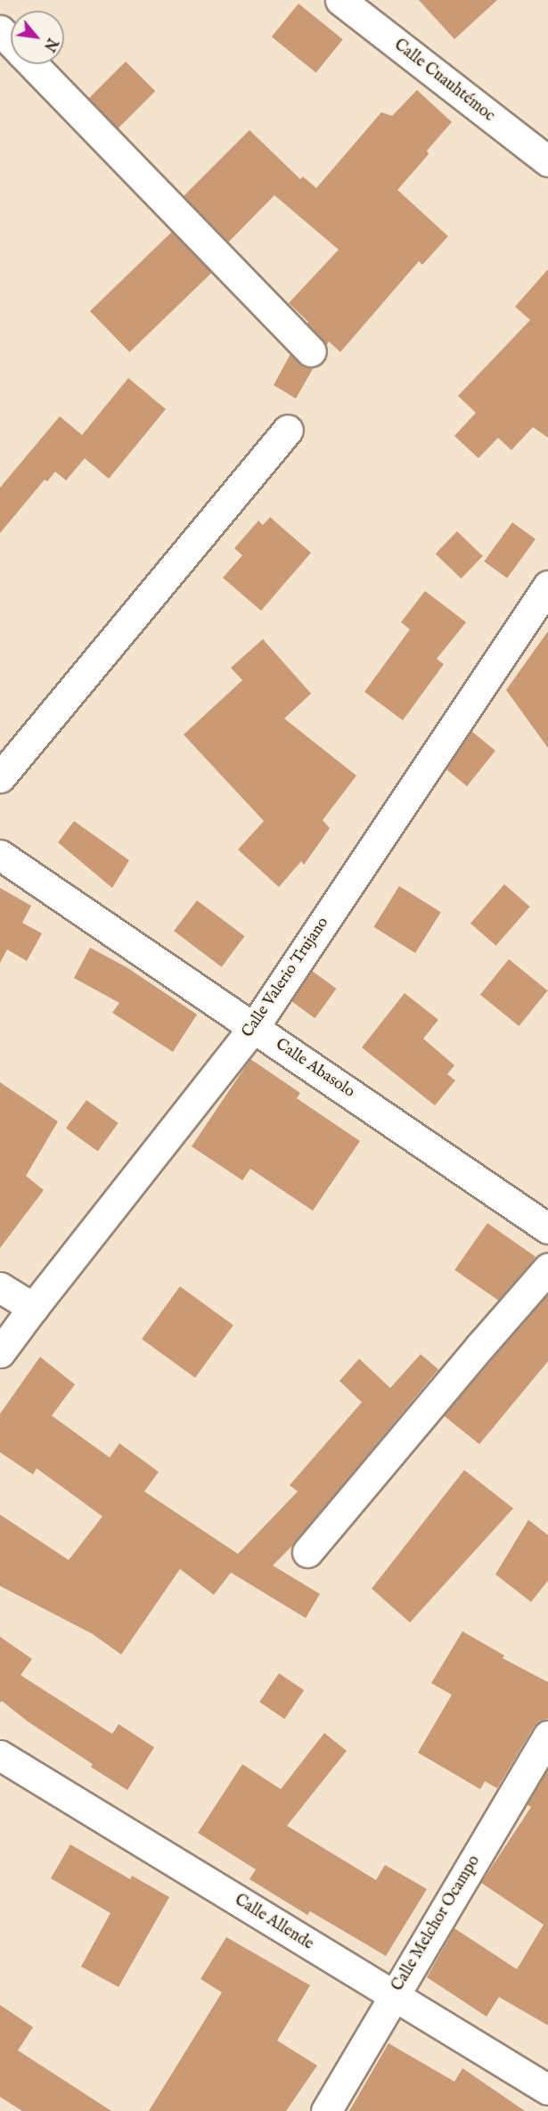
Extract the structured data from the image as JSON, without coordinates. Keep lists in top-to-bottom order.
{
  "streets": {
    "street": [
      "Calle Cuauhtémoc",
      "Calle Valerio Trujano",
      "Calle Abasolo",
      "Calle Allende",
      "Calle Melchor Ocampo"
    ]
  },
  "crossings": [
    ["Calle Valerio Trujano", "Calle Abasolo"],
    ["Calle Allende", "Calle Melchor Ocampo"]
  ],
  "north": "bottom right"
}
